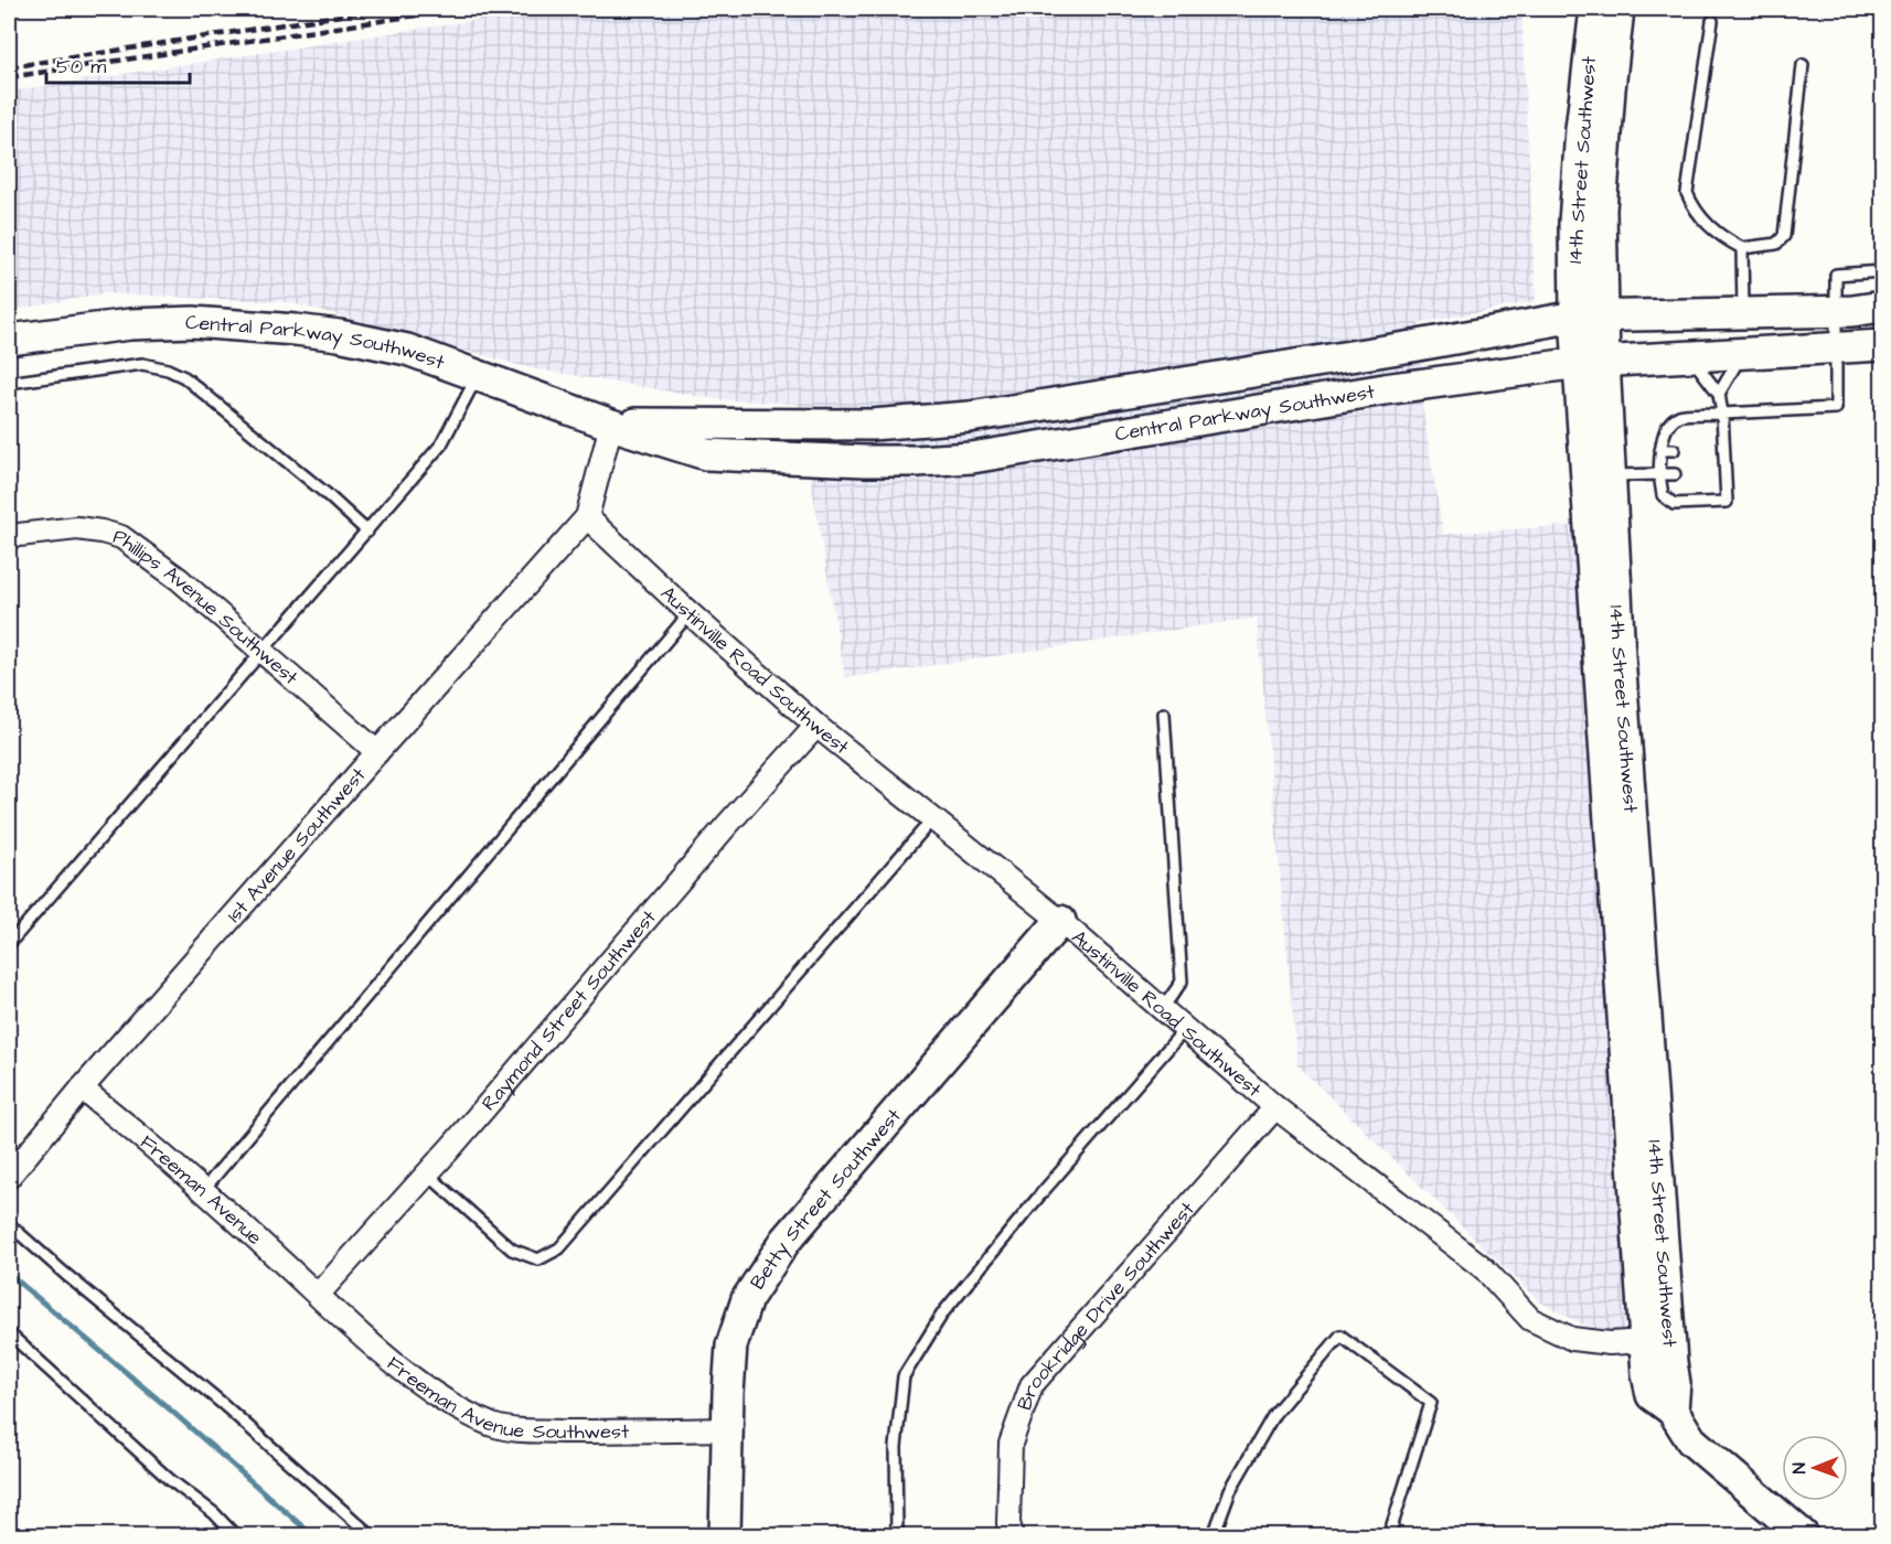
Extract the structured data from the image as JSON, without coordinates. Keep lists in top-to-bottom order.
{
  "streets": {
    "street": [
      "14th Street Southwest",
      "Central Parkway Southwest",
      "Phillips Avenue Southwest",
      "Austinville Road Southwest",
      "1st Avenue Southwest",
      "Raymond Street Southwest",
      "Freeman Avenue",
      "Betty Street Southwest",
      "Brookridge Drive Southwest",
      "Freeman Avenue Southwest"
    ]
  },
  "crossings": [
    ["14th Street Southwest", "Central Parkway Southwest"],
    ["14th Street Southwest", "Austinville Road Southwest"],
    ["Phillips Avenue Southwest", "1st Avenue Southwest"],
    ["Austinville Road Southwest", "1st Avenue Southwest"],
    ["Austinville Road Southwest", "Raymond Street Southwest"],
    ["Austinville Road Southwest", "Betty Street Southwest"],
    ["Austinville Road Southwest", "Brookridge Drive Southwest"],
    ["1st Avenue Southwest", "Freeman Avenue"],
    ["Raymond Street Southwest", "Freeman Avenue"],
    ["Raymond Street Southwest", "Freeman Avenue Southwest"],
    ["Freeman Avenue", "Freeman Avenue Southwest"],
    ["Betty Street Southwest", "Freeman Avenue Southwest"]
  ],
  "scale_bar": "50 m",
  "north": "left"
}
